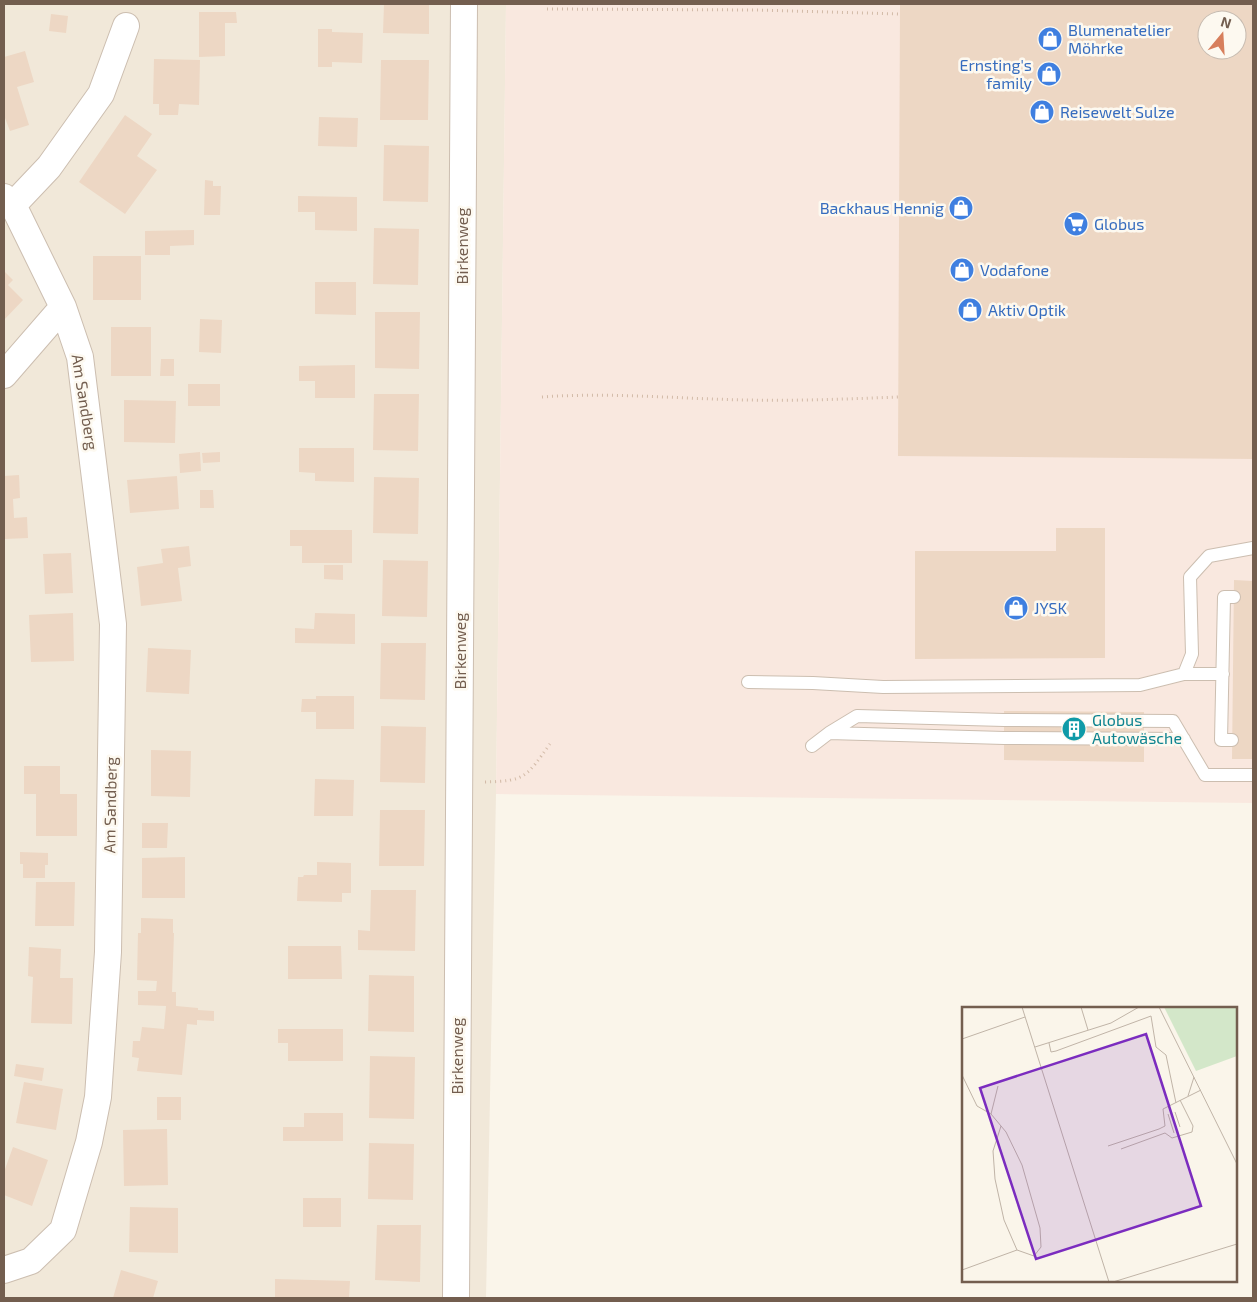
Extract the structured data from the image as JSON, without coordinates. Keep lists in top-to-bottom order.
{
  "streets": {
    "street": ["Birkenweg", "Am Sandberg"]
  },
  "places": {
    "shop": [
      "Blumenatelier Möhrke",
      "Ernsting's family",
      "Reisewelt Sulze",
      "Backhaus Hennig",
      "Vodafone",
      "Aktiv Optik",
      "JYSK"
    ],
    "supermarket": ["Globus"],
    "building": ["Globus Autowäsche"]
  },
  "north": "top"
}
